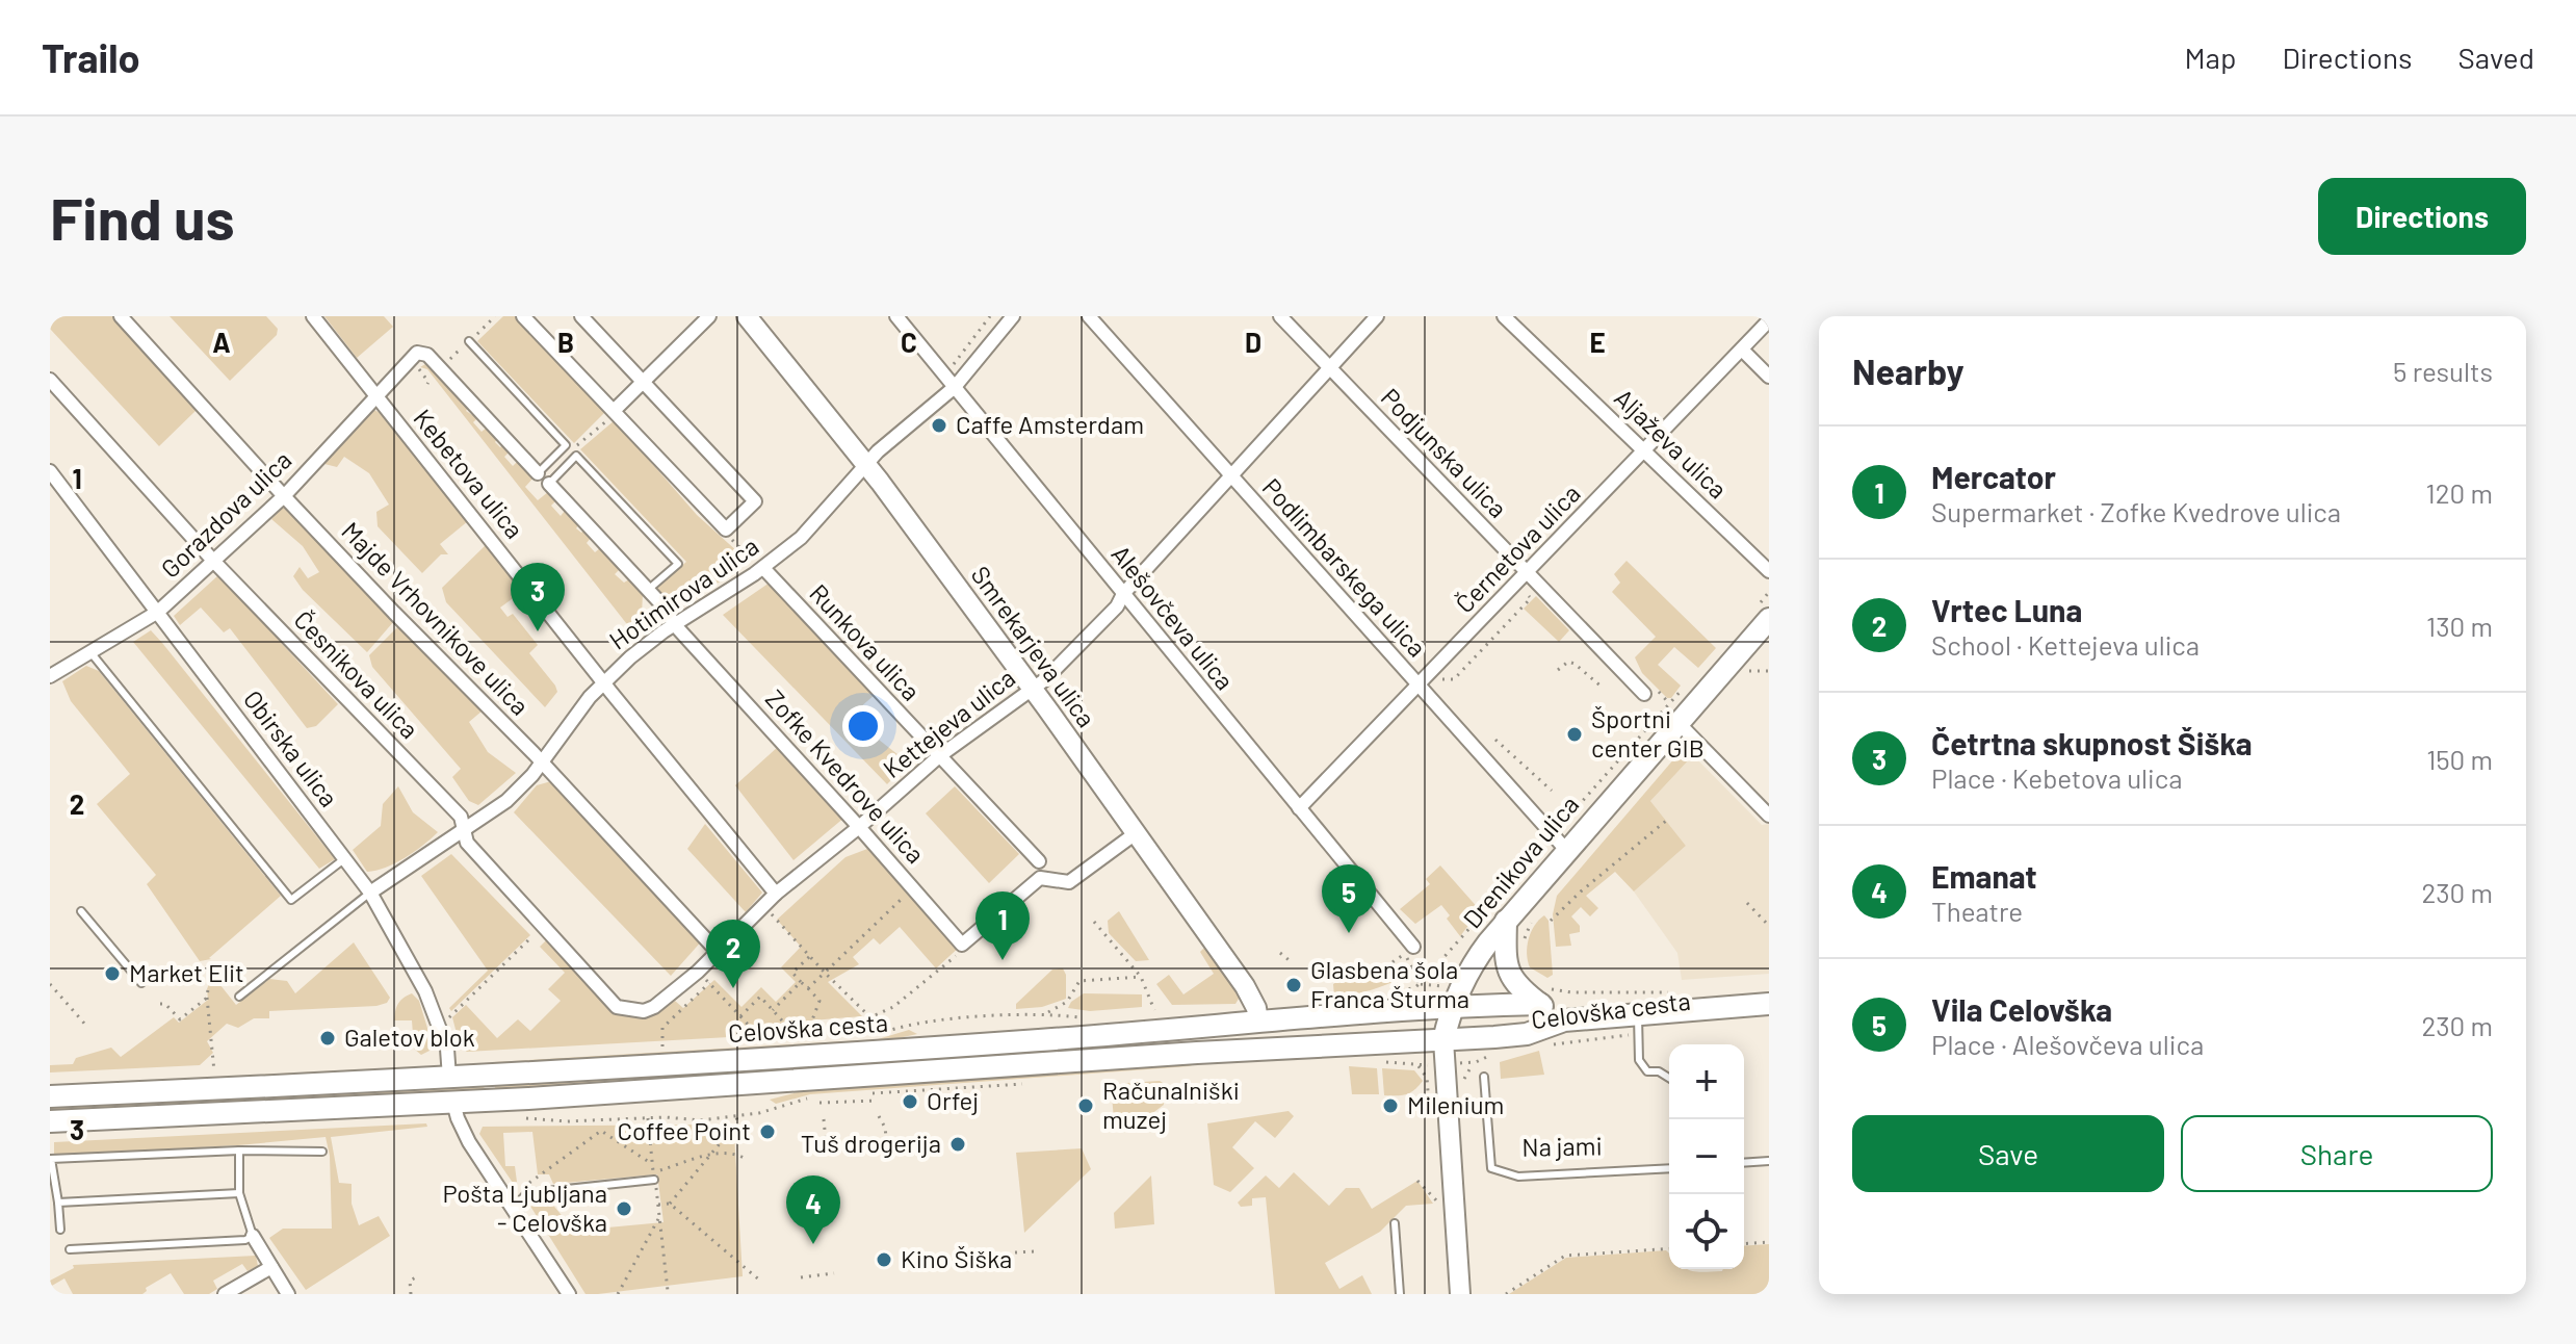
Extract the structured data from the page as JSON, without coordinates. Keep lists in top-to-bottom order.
{
  "streets": {
    "main road": ["Drenikova ulica", "Celovška cesta"],
    "street": [
      "Aljaževa ulica",
      "Podjunska ulica",
      "Kebetova ulica",
      "Gorazdova ulica",
      "Černetova ulica",
      "Podlimbarskega ulica",
      "Hotimirova ulica",
      "Alešovčeva ulica",
      "Majde Vrhovnikove ulica",
      "Runkova ulica",
      "Smrekarjeva ulica",
      "Česnikova ulica",
      "Kettejeva ulica",
      "Obirska ulica",
      "Zofke Kvedrove ulica"
    ],
    "lane": ["Na jami"]
  },
  "crossings": [
    ["Aljaževa ulica", "Černetova ulica"],
    ["Podjunska ulica", "Černetova ulica"],
    ["Podjunska ulica", "Kettejeva ulica"],
    ["Kebetova ulica", "Gorazdova ulica"],
    ["Kebetova ulica", "Hotimirova ulica"],
    ["Kebetova ulica", "Kettejeva ulica"],
    ["Gorazdova ulica", "Majde Vrhovnikove ulica"],
    ["Gorazdova ulica", "Česnikova ulica"],
    ["Gorazdova ulica", "Obirska ulica"],
    ["Černetova ulica", "Podlimbarskega ulica"],
    ["Černetova ulica", "Alešovčeva ulica"],
    ["Podlimbarskega ulica", "Kettejeva ulica"],
    ["Podlimbarskega ulica", "Drenikova ulica"],
    ["Hotimirova ulica", "Alešovčeva ulica"],
    ["Hotimirova ulica", "Majde Vrhovnikove ulica"],
    ["Hotimirova ulica", "Runkova ulica"],
    ["Hotimirova ulica", "Smrekarjeva ulica"],
    ["Hotimirova ulica", "Česnikova ulica"],
    ["Hotimirova ulica", "Obirska ulica"],
    ["Hotimirova ulica", "Zofke Kvedrove ulica"],
    ["Alešovčeva ulica", "Kettejeva ulica"],
    ["Majde Vrhovnikove ulica", "Kettejeva ulica"],
    ["Runkova ulica", "Kettejeva ulica"],
    ["Smrekarjeva ulica", "Kettejeva ulica"],
    ["Smrekarjeva ulica", "Celovška cesta"],
    ["Česnikova ulica", "Kettejeva ulica"],
    ["Kettejeva ulica", "Zofke Kvedrove ulica"],
    ["Obirska ulica", "Celovška cesta"],
    ["Drenikova ulica", "Celovška cesta"]
  ],
  "places": [
    "Caffe Amsterdam",
    "Športni center GIB",
    "Market Elit",
    "Glasbena šola Franca Šturma",
    "Galetov blok",
    "Orfej",
    "Računalniški muzej",
    "Milenium",
    "Coffee Point",
    "Tuš drogerija",
    "Pošta Ljubljana - Celovška",
    "Kino Šiška"
  ],
  "page": {
    "header": "Trailo",
    "nav": ["Map", "Directions", "Saved"],
    "buttons": [
      "Directions",
      ["Save", "Share"]
    ],
    "title": "Find us",
    "heading": ["Nearby", "5 results"],
    "list": [
      {
        "mark": "1",
        "name": "Mercator",
        "note": "Supermarket · Zofke Kvedrove ulica",
        "value": "120 m"
      },
      {
        "mark": "2",
        "name": "Vrtec Luna",
        "note": "School · Kettejeva ulica",
        "value": "130 m"
      },
      {
        "mark": "3",
        "name": "Četrtna skupnost Šiška",
        "note": "Place · Kebetova ulica",
        "value": "150 m"
      },
      {
        "mark": "4",
        "name": "Emanat",
        "note": "Theatre",
        "value": "230 m"
      },
      {
        "mark": "5",
        "name": "Vila Celovška",
        "note": "Place · Alešovčeva ulica",
        "value": "230 m"
      }
    ],
    "pins": [
      "3",
      "5",
      "1",
      "2",
      "4"
    ],
    "map_buttons": ["+", "−"]
  },
  "grid": {
    "columns": [
      "A",
      "B",
      "C",
      "D",
      "E"
    ],
    "rows": ["1", "2", "3"]
  }
}
